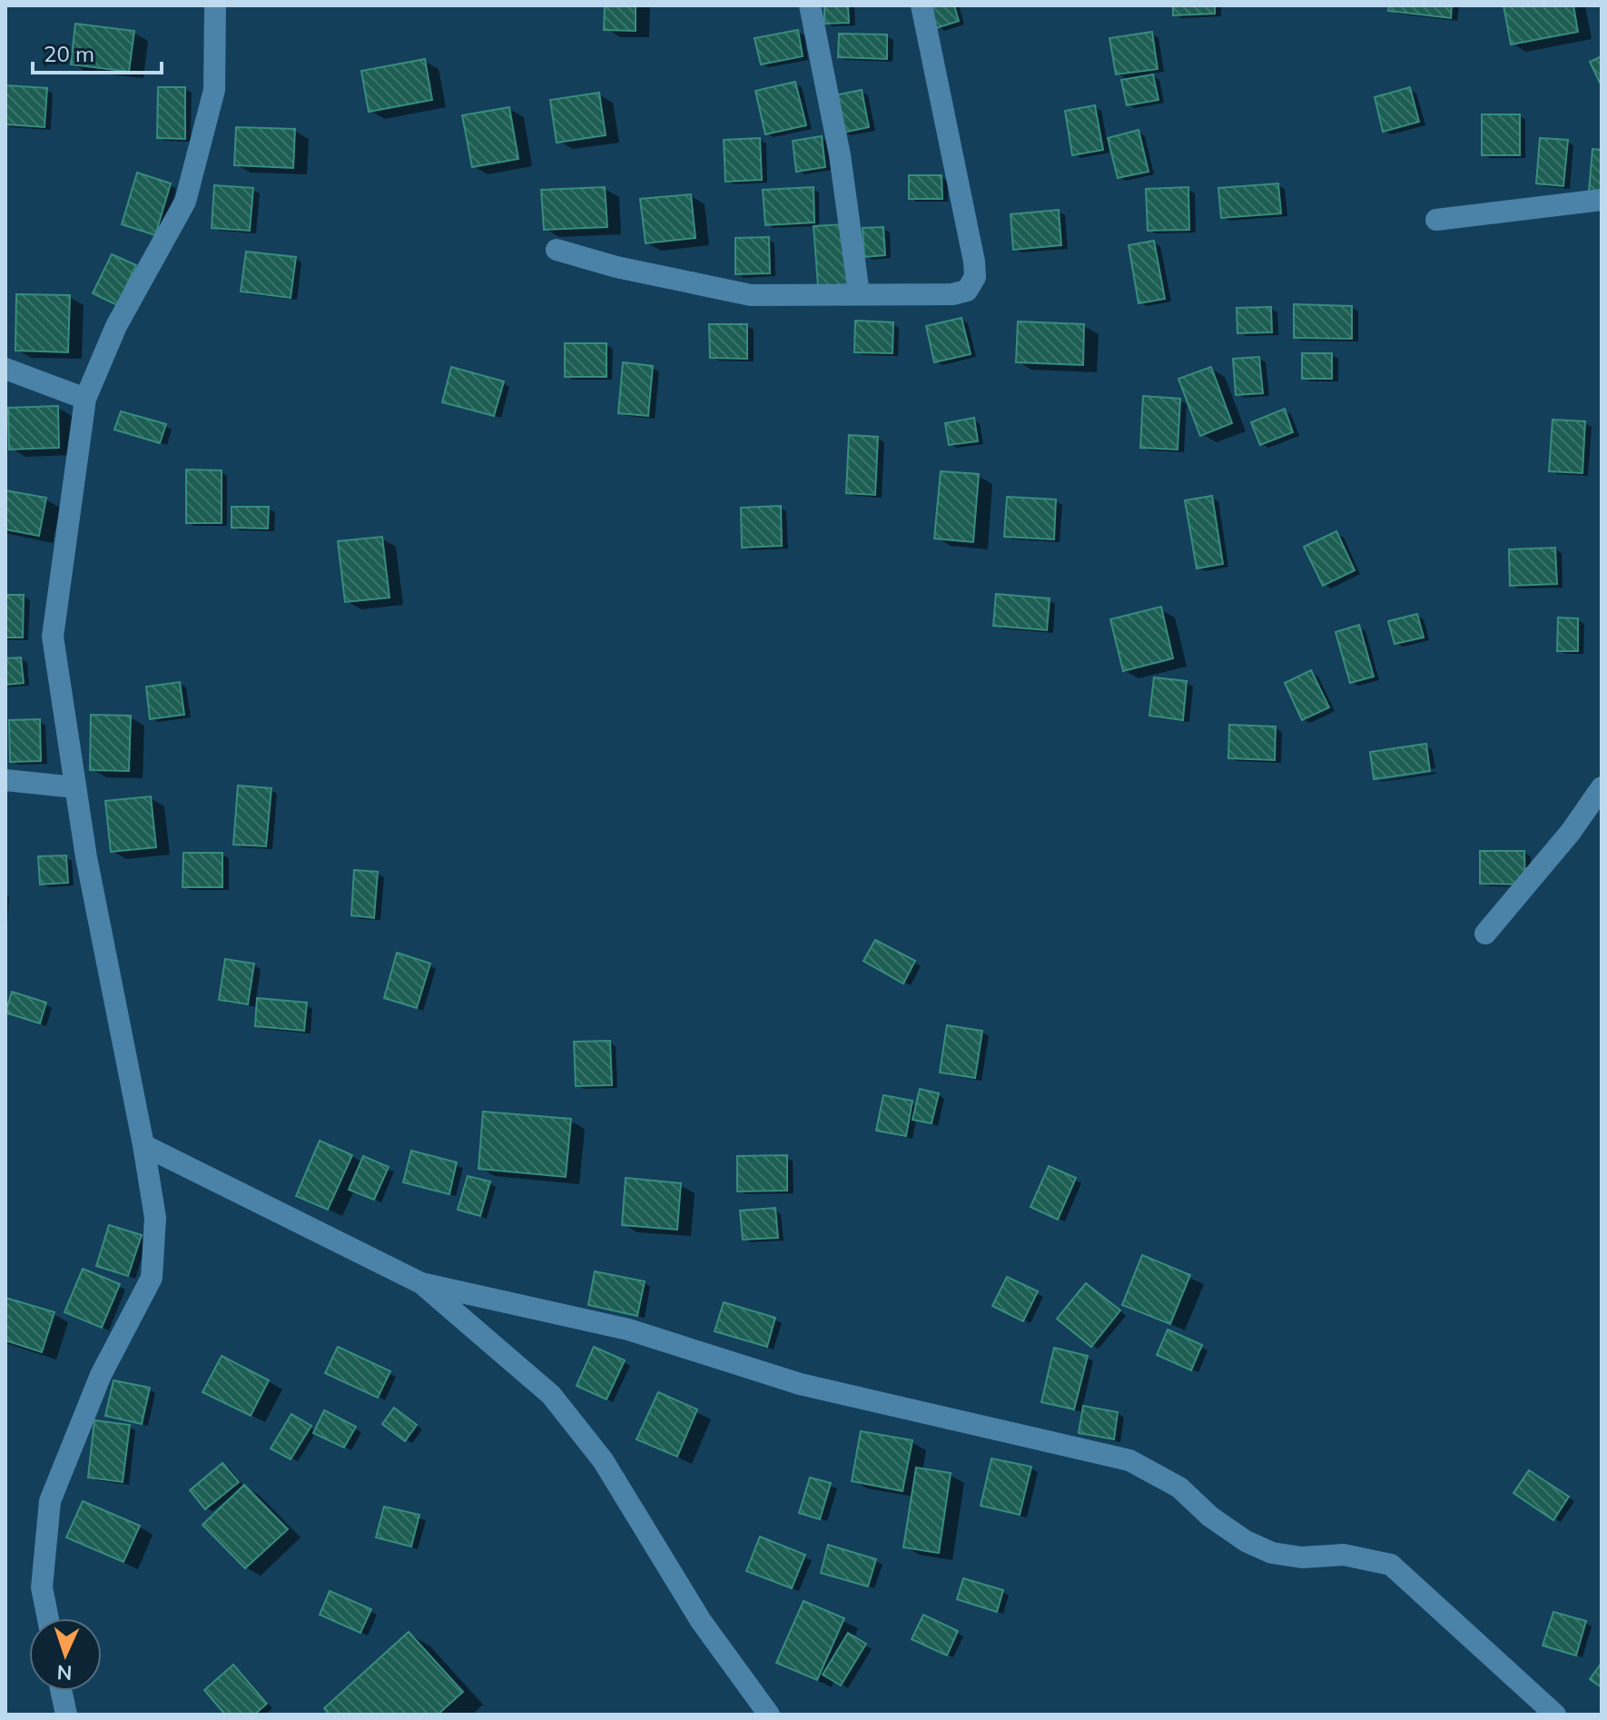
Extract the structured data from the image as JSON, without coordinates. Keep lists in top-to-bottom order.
{
  "scale_bar": "20 m",
  "north": "bottom"
}
